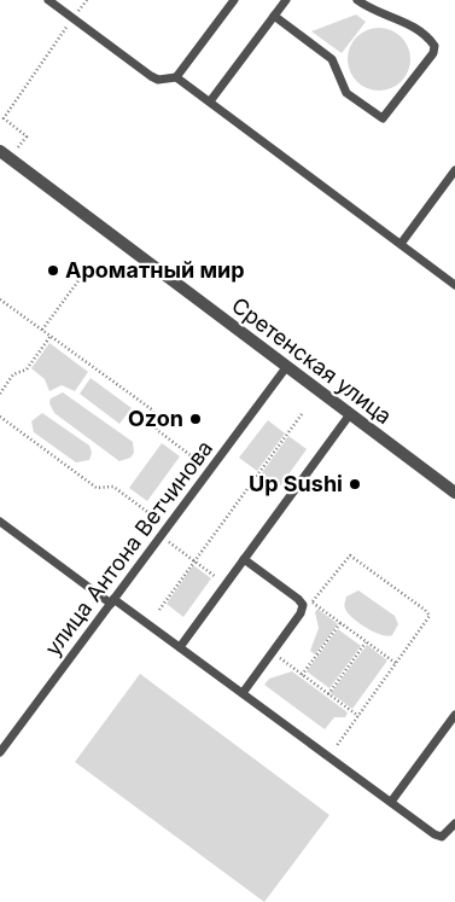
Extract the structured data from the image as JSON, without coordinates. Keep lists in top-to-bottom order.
{
  "streets": {
    "street": ["Сретенская улица"],
    "lane": ["улица Антона Ветчинова"]
  },
  "crossings": [
    ["Сретенская улица", "улица Антона Ветчинова"]
  ],
  "places": ["Ароматный мир", "Ozon", "Up Sushi"]
}
